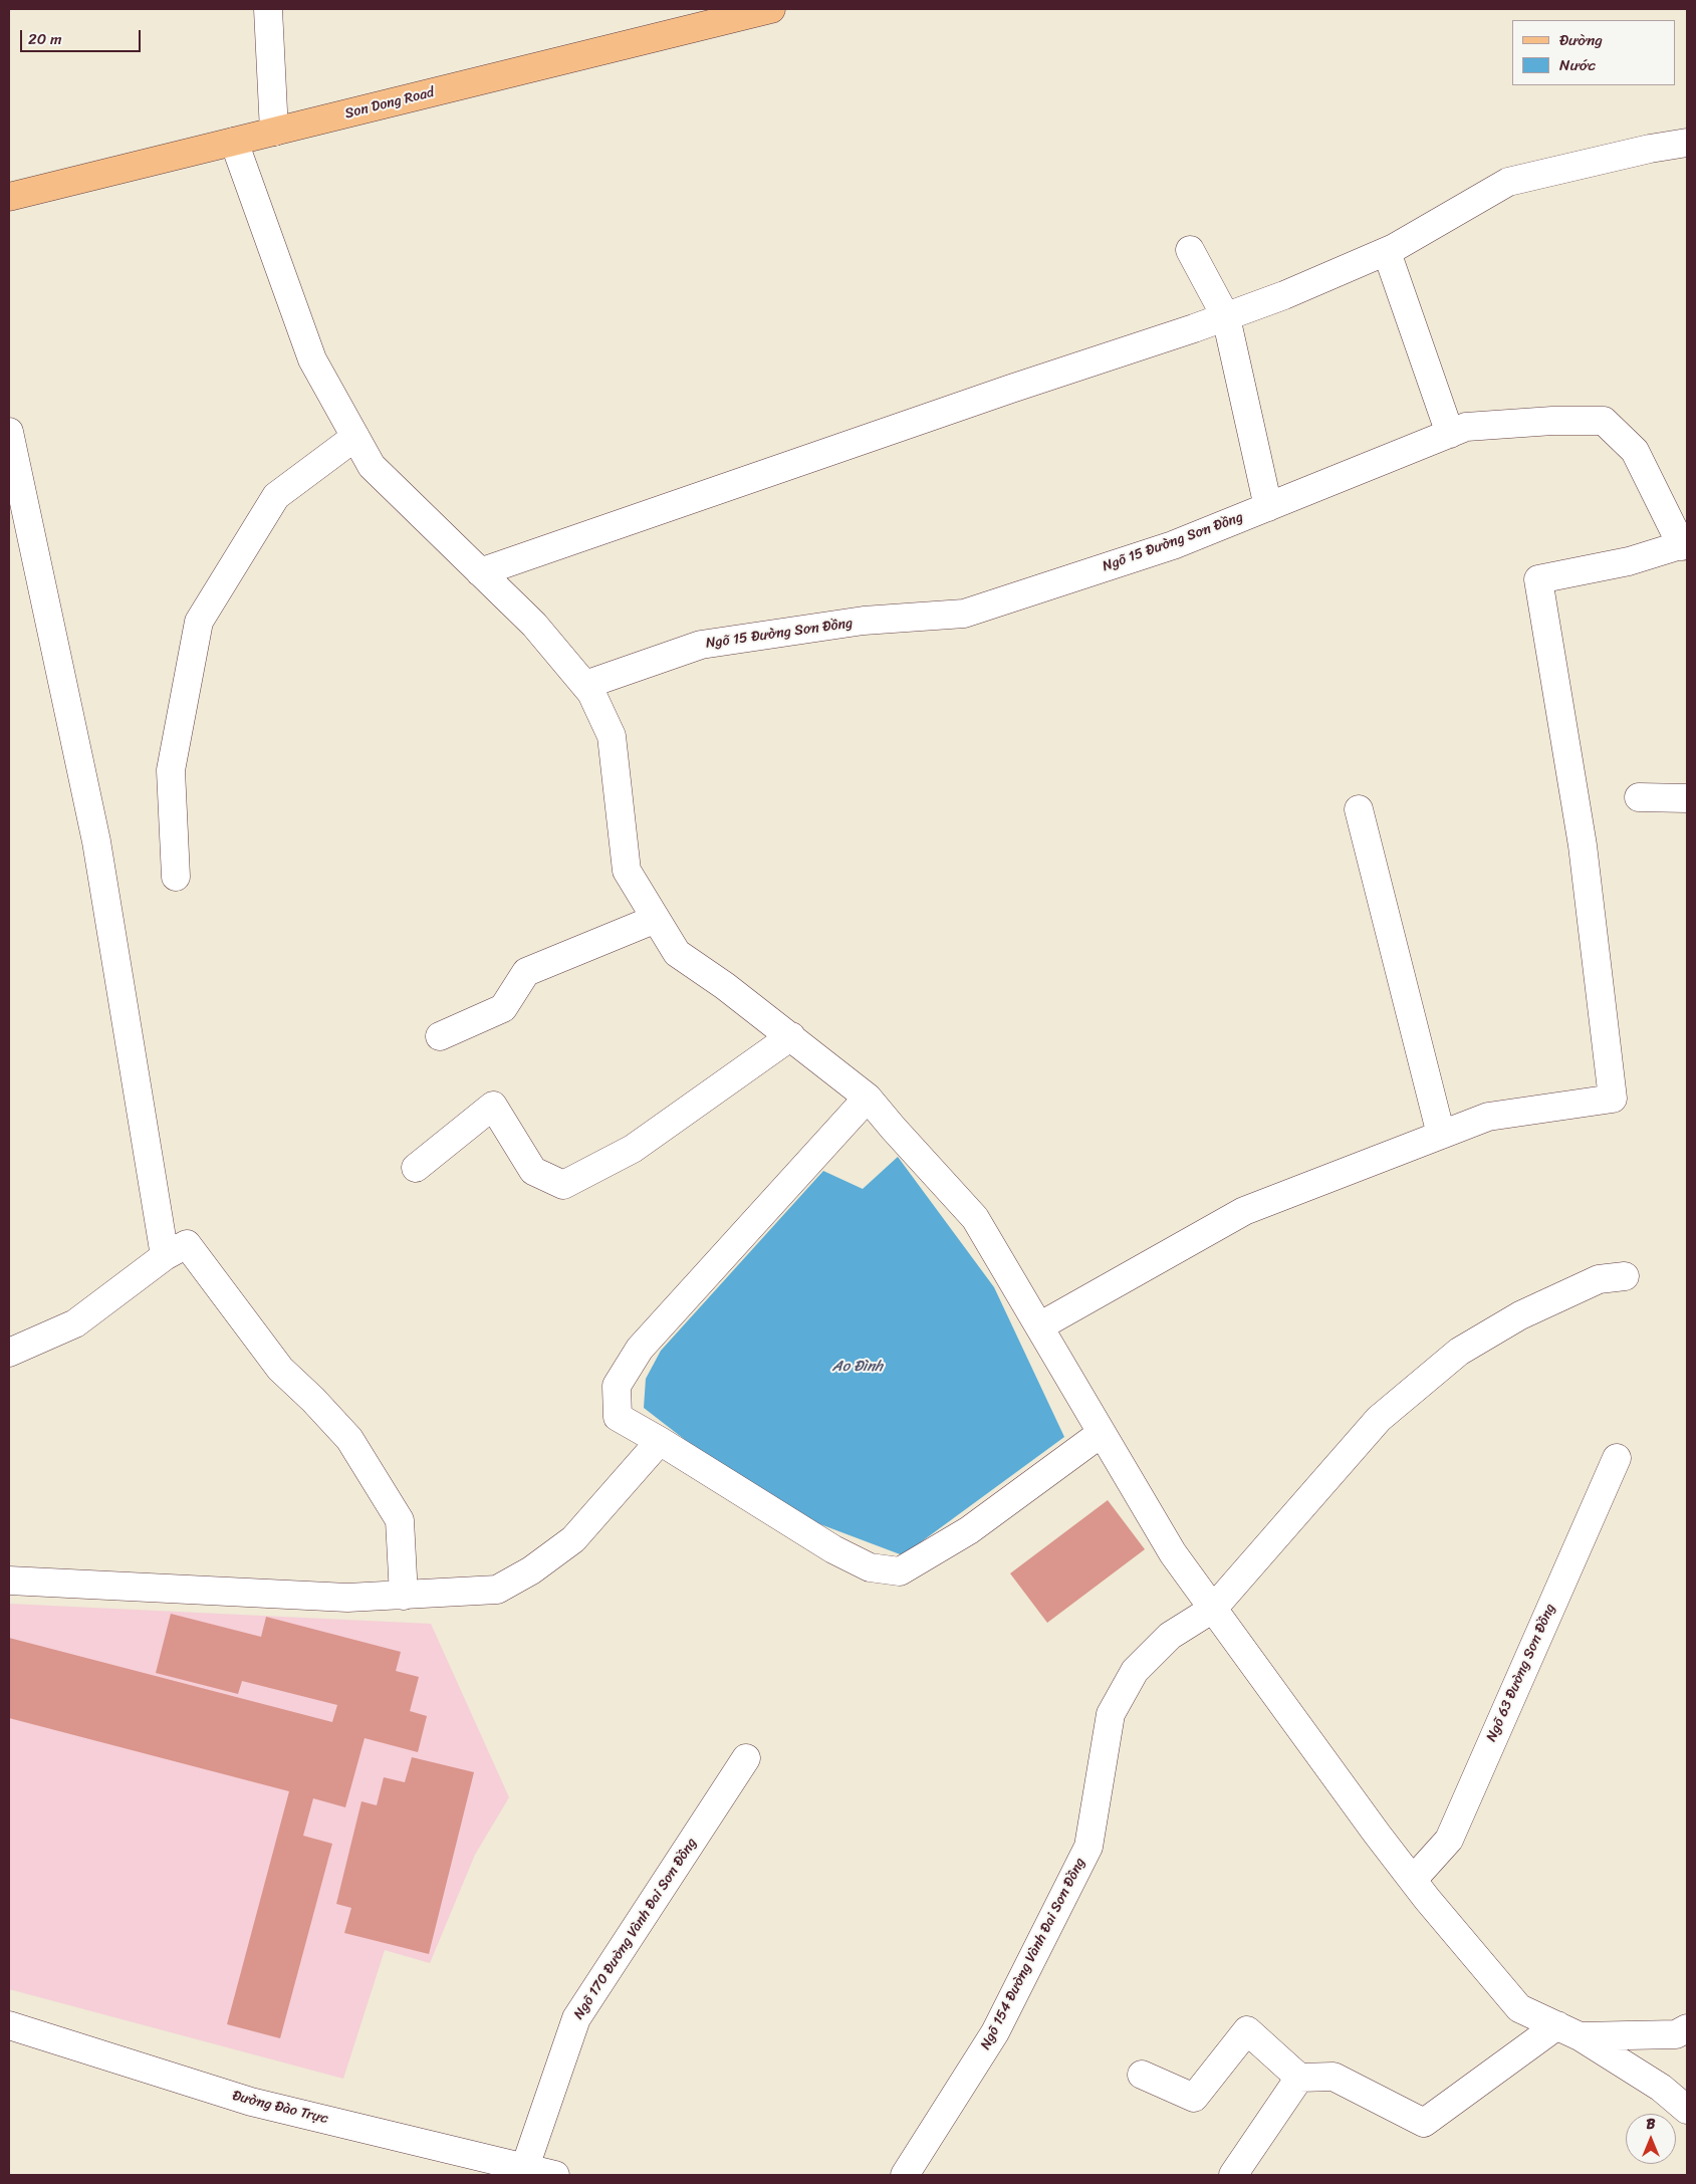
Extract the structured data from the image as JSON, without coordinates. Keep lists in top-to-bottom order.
{
  "streets": {
    "main road": ["Son Dong Road"],
    "street": [
      "Ngõ 15 Đường Sơn Đồng",
      "Ngõ 63 Đường Sơn Đồng",
      "Ngõ 170 Đường Vành Đai Sơn Đồng",
      "Ngõ 154 Đường Vành Đai Sơn Đồng",
      "Đường Đào Trực"
    ]
  },
  "crossings": [
    ["Ngõ 170 Đường Vành Đai Sơn Đồng", "Đường Đào Trực"]
  ],
  "water": ["Ao Đình"],
  "legend": ["Đường", "Nước"],
  "scale_bar": "20 m",
  "north": "top"
}
